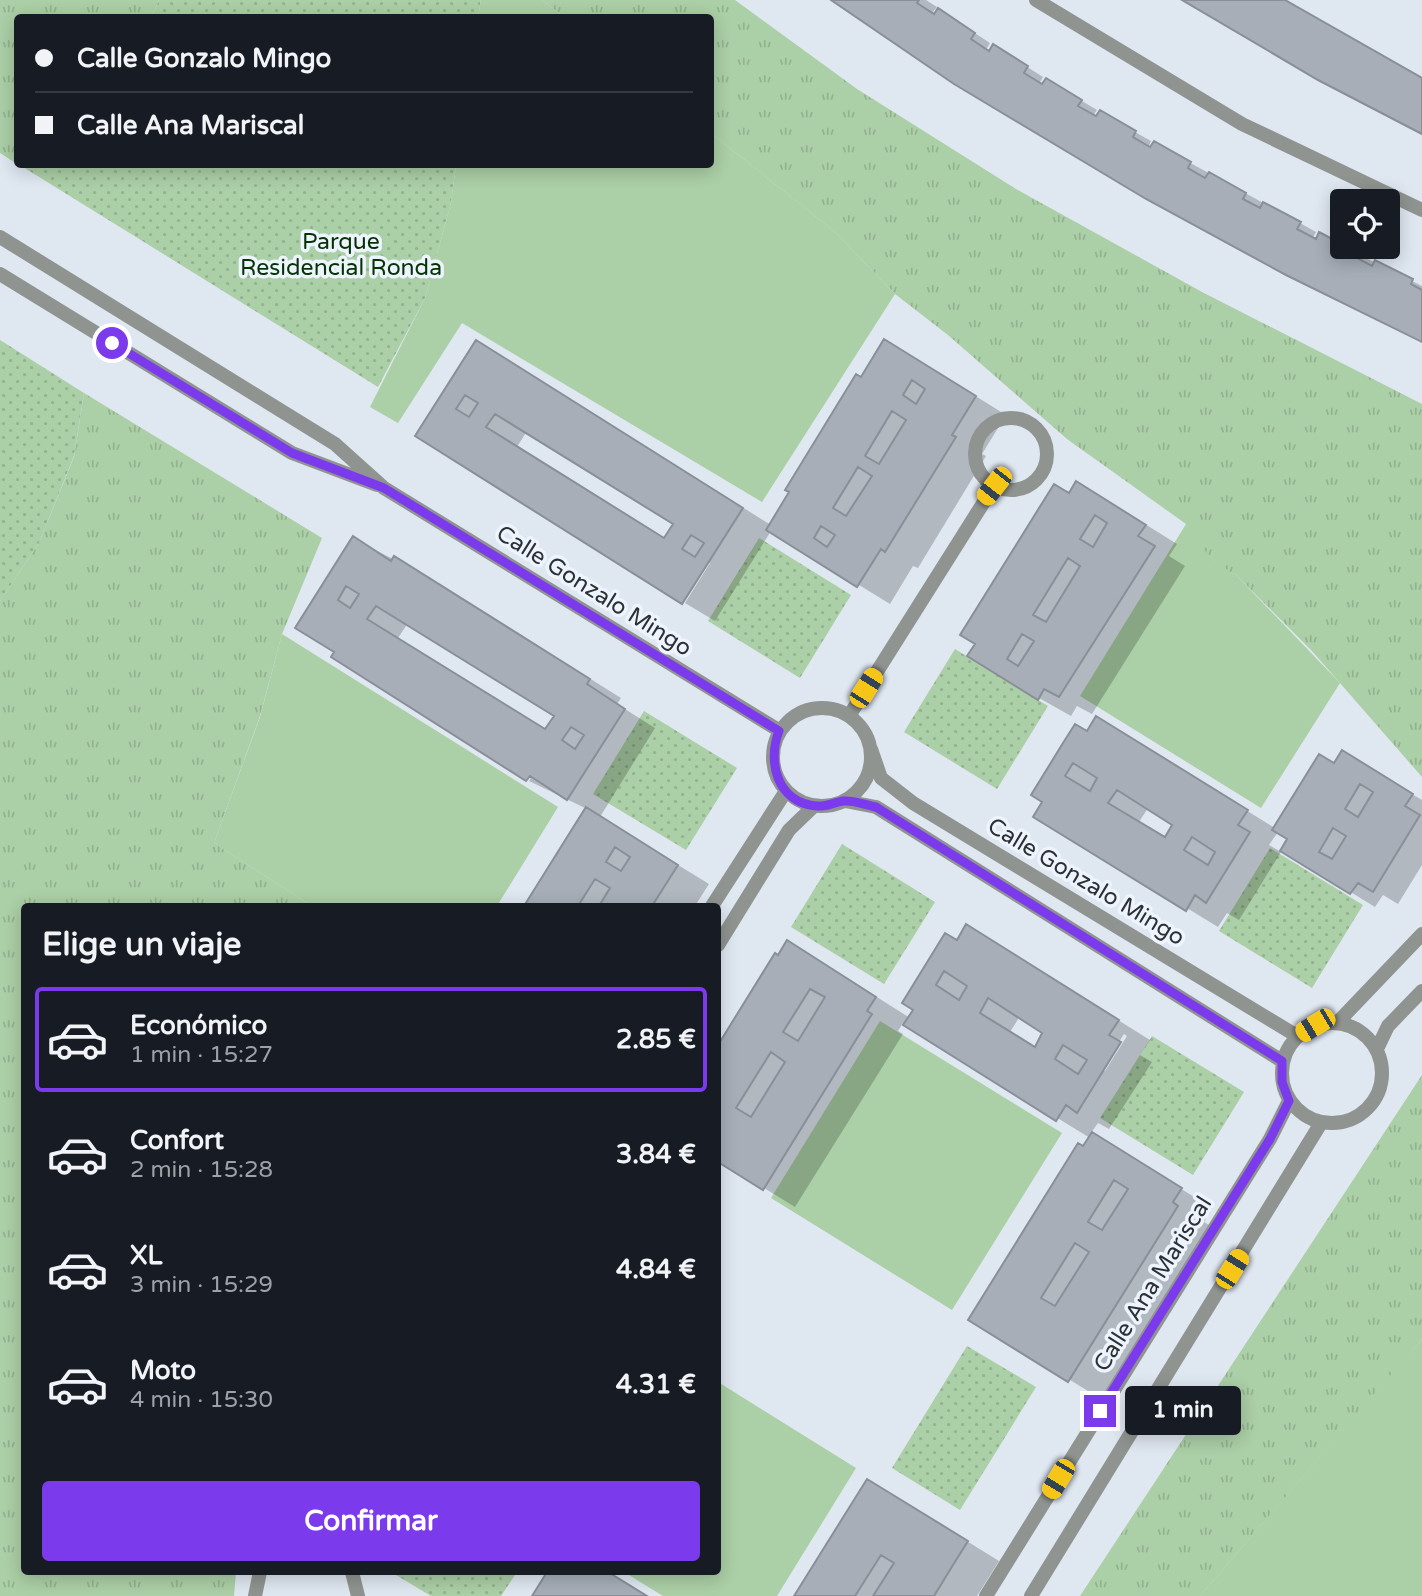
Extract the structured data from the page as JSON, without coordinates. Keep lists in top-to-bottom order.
{
  "streets": {
    "street": ["Calle Gonzalo Mingo", "Calle Ana Mariscal"]
  },
  "crossings": [
    ["Calle Gonzalo Mingo", "Calle Ana Mariscal"]
  ],
  "parks": ["Parque Residencial Ronda"],
  "page": {
    "banner": ["Calle Gonzalo Mingo", "Calle Ana Mariscal"],
    "heading": "Elige un viaje",
    "list": [
      {
        "name": "Económico",
        "note": "1 min · 15:27",
        "value": "2.85 €"
      },
      {
        "name": "Confort",
        "note": "2 min · 15:28",
        "value": "3.84 €"
      },
      {
        "name": "XL",
        "note": "3 min · 15:29",
        "value": "4.84 €"
      },
      {
        "name": "Moto",
        "note": "4 min · 15:30",
        "value": "4.31 €"
      }
    ],
    "bubble": "1 min",
    "buttons": "Confirmar"
  }
}
